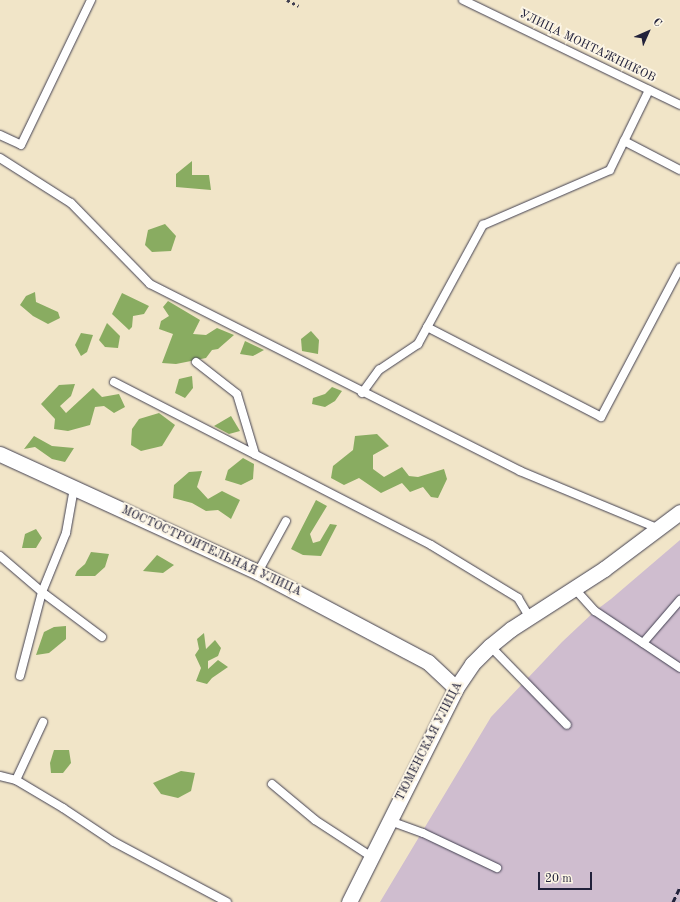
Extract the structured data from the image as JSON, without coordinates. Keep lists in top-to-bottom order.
{
  "streets": {
    "street": ["МОСТОСТРОИТЕЛЬНАЯ УЛИЦА", "ТЮМЕНСКАЯ УЛИЦА"],
    "lane": ["УЛИЦА МОНТАЖНИКОВ"]
  },
  "crossings": [
    ["МОСТОСТРОИТЕЛЬНАЯ УЛИЦА", "ТЮМЕНСКАЯ УЛИЦА"]
  ],
  "scale_bar": "20 m",
  "north": "top right"
}
